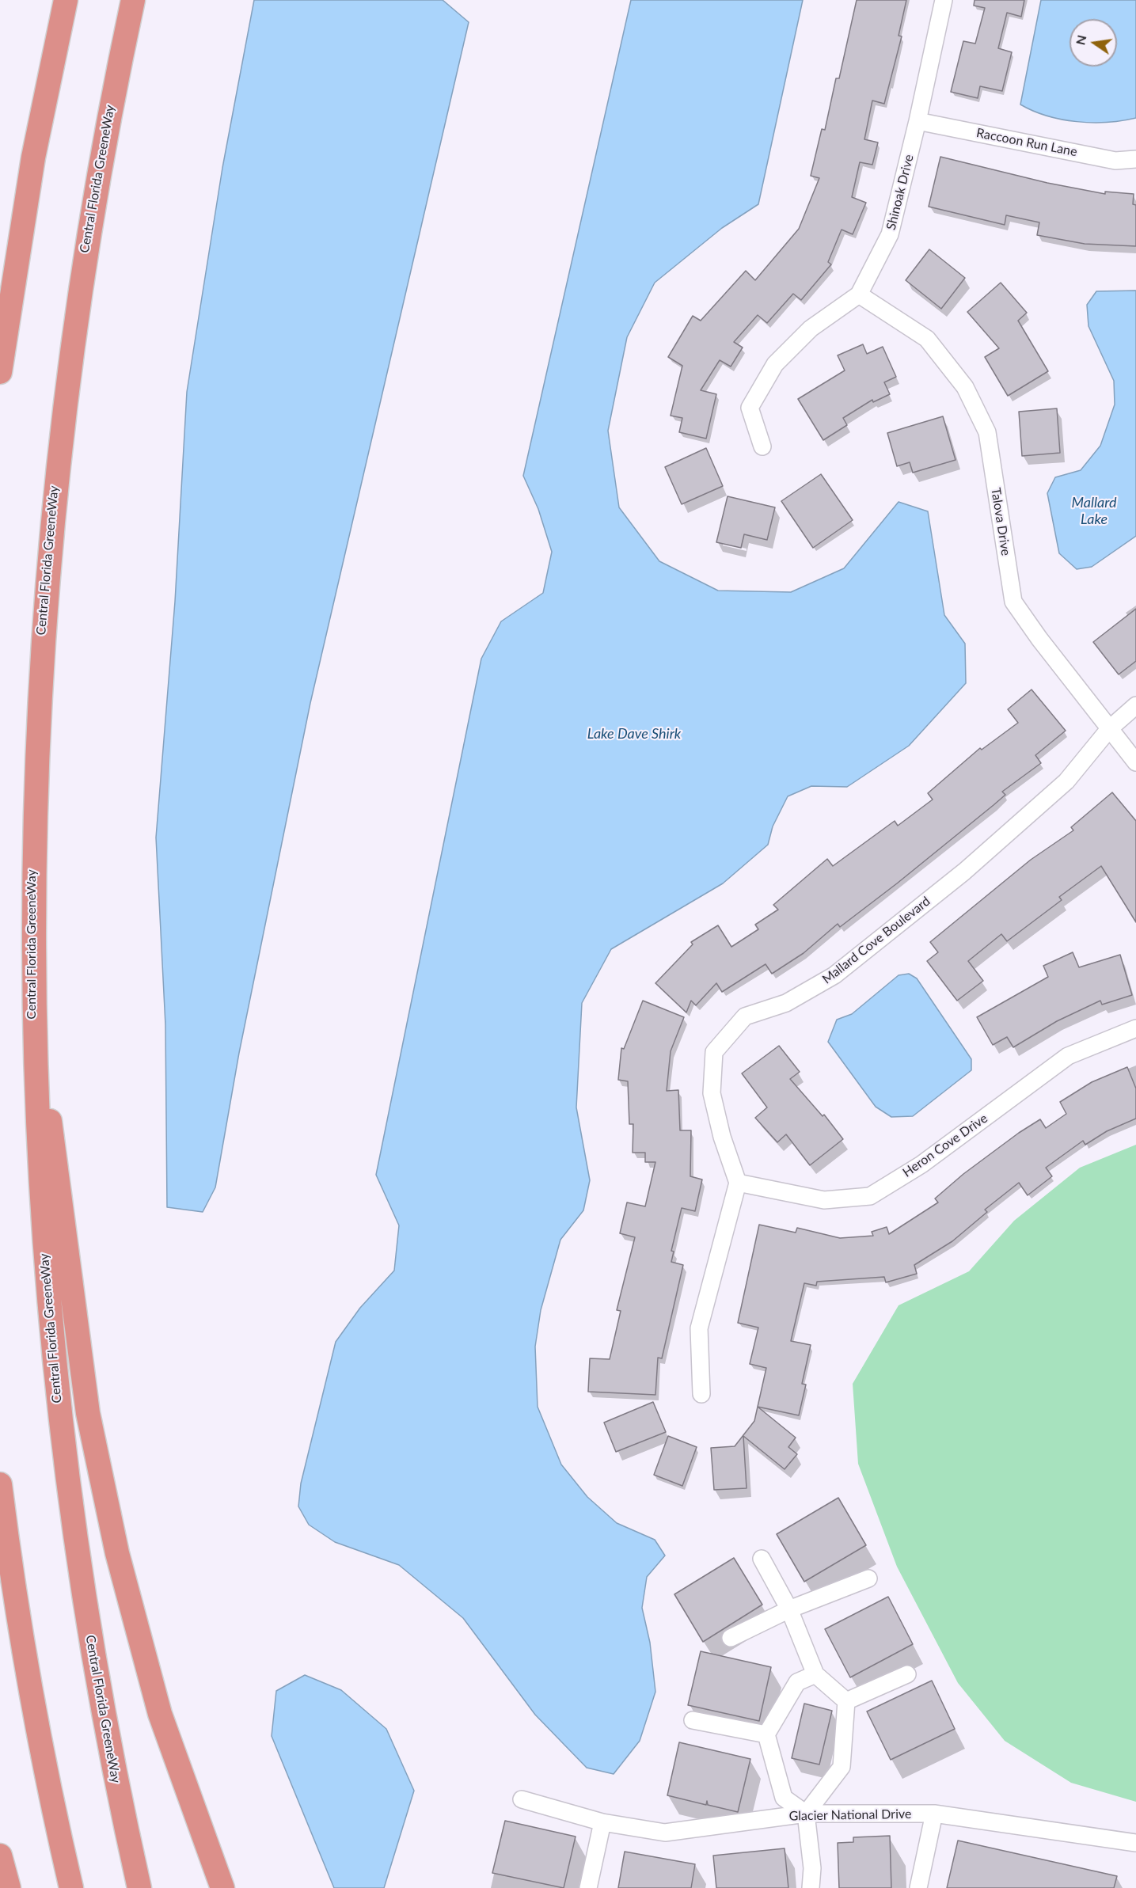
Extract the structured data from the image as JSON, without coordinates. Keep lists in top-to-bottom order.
{
  "streets": {
    "highway": ["Central Florida GreeneWay"],
    "street": [
      "Raccoon Run Lane",
      "Shinoak Drive",
      "Talova Drive",
      "Mallard Cove Boulevard",
      "Heron Cove Drive",
      "Glacier National Drive"
    ]
  },
  "crossings": [
    ["Raccoon Run Lane", "Shinoak Drive"],
    ["Shinoak Drive", "Talova Drive"],
    ["Talova Drive", "Mallard Cove Boulevard"],
    ["Mallard Cove Boulevard", "Heron Cove Drive"]
  ],
  "water": ["Mallard Lake", "Lake Dave Shirk"],
  "north": "left"
}
